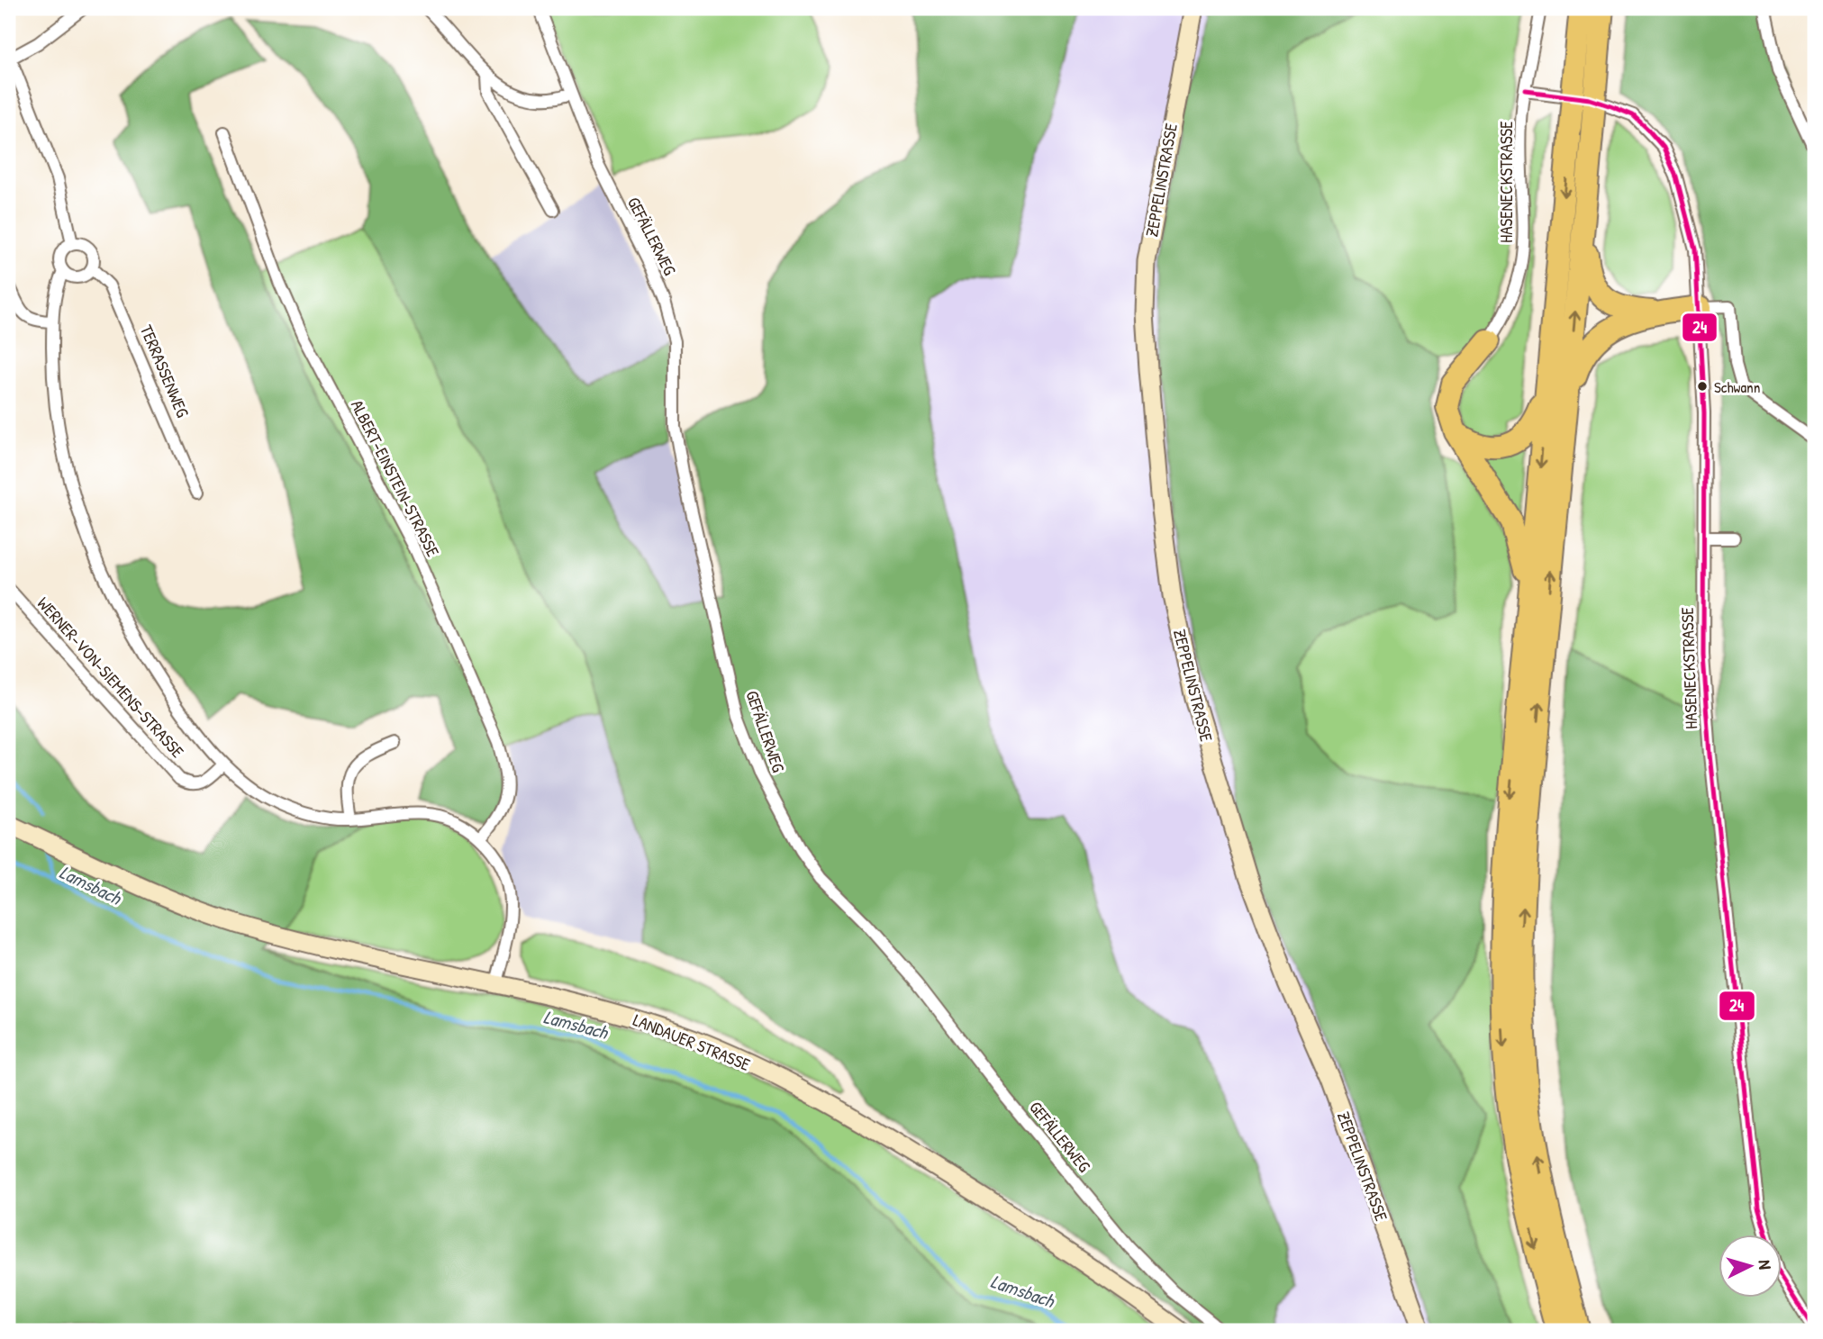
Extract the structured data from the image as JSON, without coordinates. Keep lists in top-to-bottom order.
{
  "streets": {
    "street": [
      "ZEPPELINSTRASSE",
      "HASENECKSTRASSE",
      "GEFÄLLERWEG",
      "TERRASSENWEG",
      "ALBERT-EINSTEIN-STRASSE",
      "WERNER-VON-SIEMENS-STRASSE",
      "LANDAUER STRASSE"
    ]
  },
  "water": ["Lamsbach"],
  "places": ["Schwann"],
  "lines": ["transit line 24"],
  "north": "right"
}
